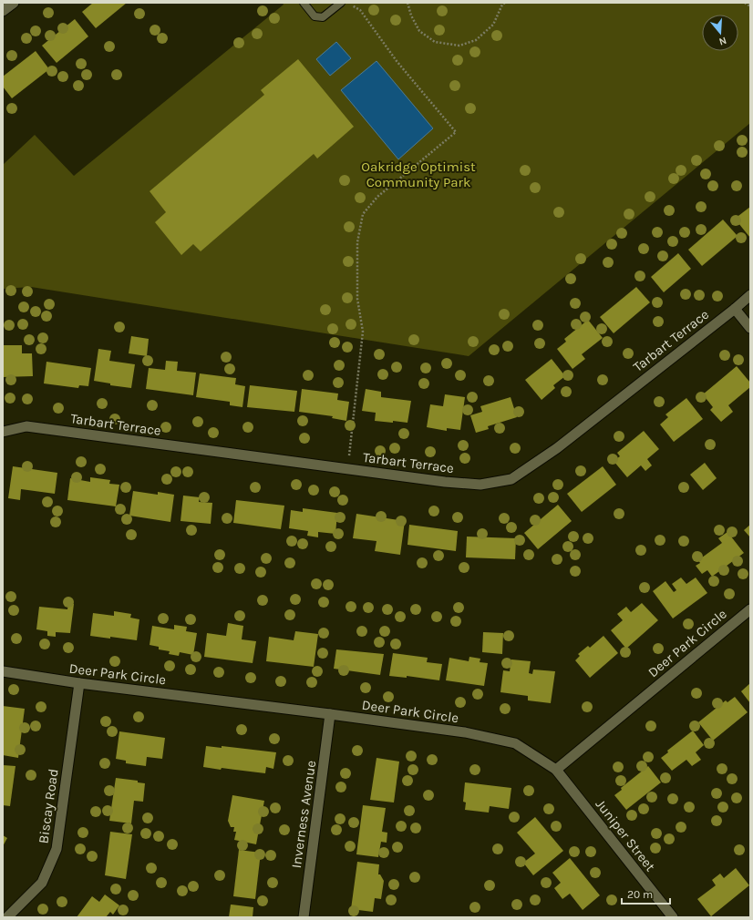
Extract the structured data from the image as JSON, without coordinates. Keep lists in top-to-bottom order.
{
  "streets": {
    "street": [
      "Tarbart Terrace",
      "Deer Park Circle",
      "Biscay Road",
      "Inverness Avenue",
      "Juniper Street"
    ]
  },
  "crossings": [
    ["Deer Park Circle", "Biscay Road"],
    ["Deer Park Circle", "Inverness Avenue"],
    ["Deer Park Circle", "Juniper Street"]
  ],
  "parks": ["Oakridge Optimist Community Park"],
  "scale_bar": "20 m",
  "north": "bottom"
}
